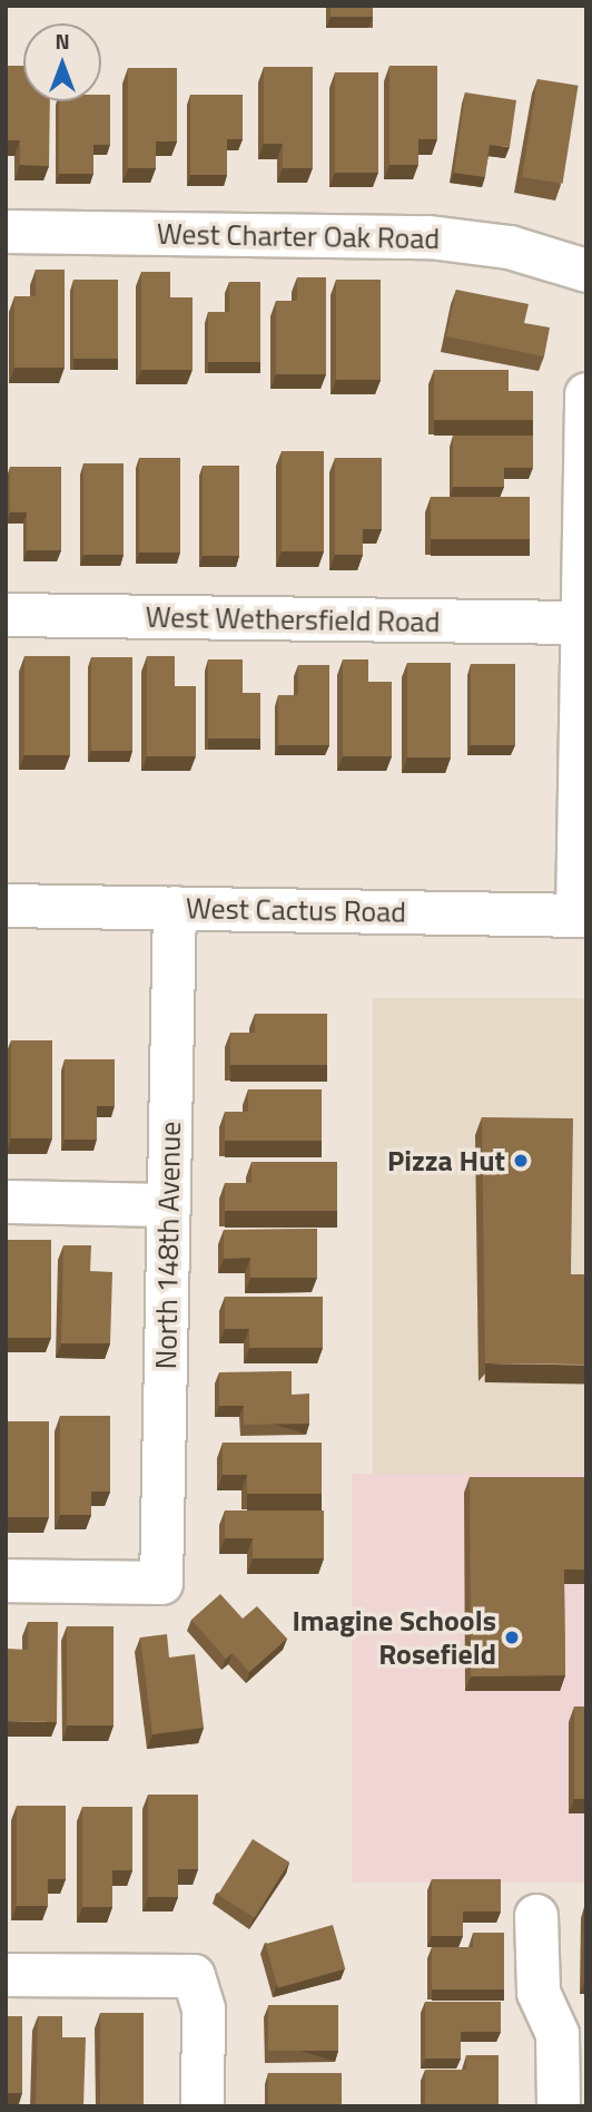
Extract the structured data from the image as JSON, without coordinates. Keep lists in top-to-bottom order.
{
  "streets": {
    "street": [
      "West Charter Oak Road",
      "West Wethersfield Road",
      "West Cactus Road",
      "North 148th Avenue"
    ]
  },
  "crossings": [
    ["West Cactus Road", "North 148th Avenue"]
  ],
  "places": ["Pizza Hut", "Imagine Schools Rosefield"],
  "north": "top"
}
